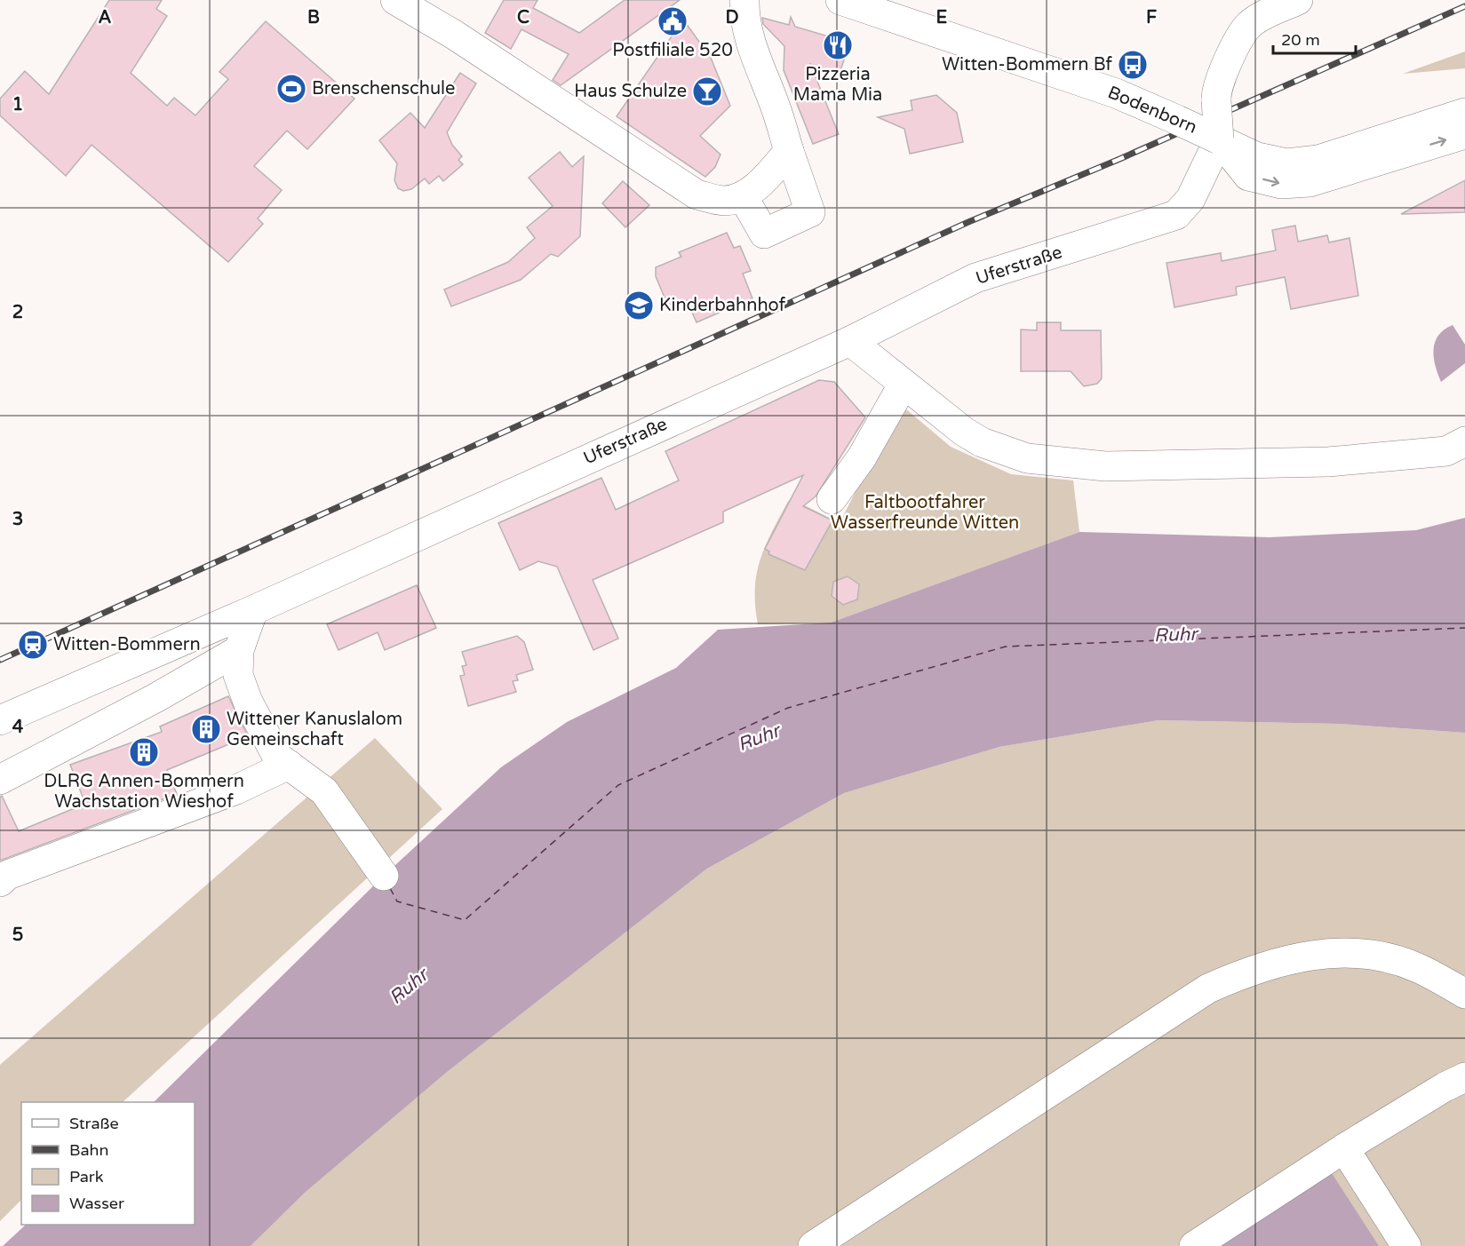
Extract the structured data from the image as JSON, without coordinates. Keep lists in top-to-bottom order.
{
  "streets": {
    "street": ["Bodenborn", "Uferstraße"]
  },
  "crossings": [
    ["Bodenborn", "Uferstraße"]
  ],
  "water": ["Ruhr"],
  "parks": ["Faltbootfahrer Wasserfreunde Witten"],
  "places": {
    "public building": ["Postfiliale 520"],
    "restaurant": ["Pizzeria Mama Mia"],
    "bus stop": ["Witten-Bommern Bf"],
    "sports": ["Brenschenschule"],
    "bar": ["Haus Schulze"],
    "school or university": ["Kinderbahnhof"],
    "station": ["Witten-Bommern"],
    "building": ["Wittener Kanuslalom Gemeinschaft", "DLRG Annen-Bommern Wachstation Wieshof"]
  },
  "legend": [
    "Straße",
    "Bahn",
    "Park",
    "Wasser"
  ],
  "scale_bar": "20 m",
  "grid": {
    "columns": [
      "A",
      "B",
      "C",
      "D",
      "E",
      "F"
    ],
    "rows": [
      "1",
      "2",
      "3",
      "4",
      "5"
    ]
  }
}
